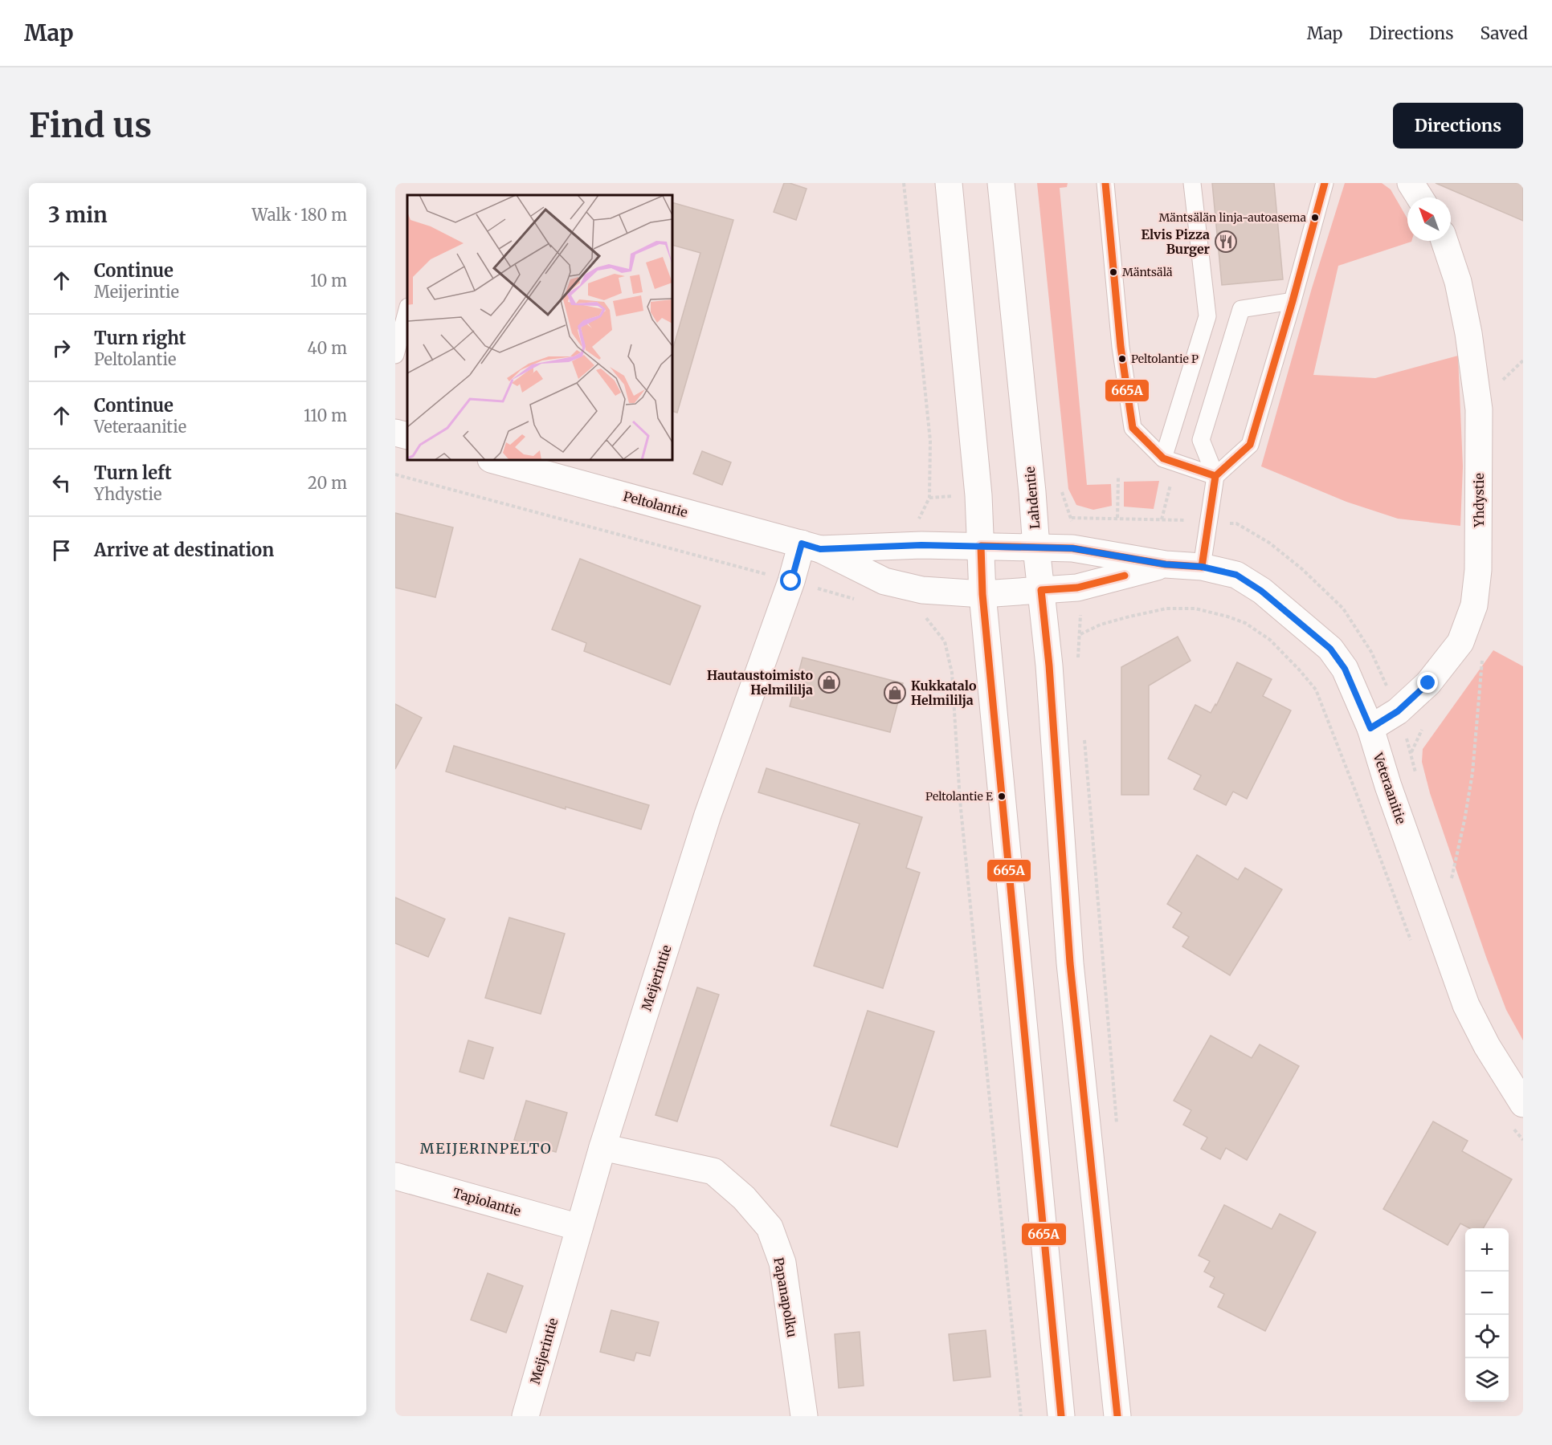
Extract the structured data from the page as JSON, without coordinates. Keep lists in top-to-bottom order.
{
  "streets": {
    "main road": [
      "Lahdentie",
      "Yhdystie",
      "Peltolantie",
      "Veteraanitie",
      "Meijerintie",
      "Tapiolantie",
      "Papanapolku"
    ]
  },
  "crossings": [
    ["Lahdentie", "Veteraanitie"],
    ["Yhdystie", "Veteraanitie"],
    ["Peltolantie", "Veteraanitie"],
    ["Peltolantie", "Meijerintie"],
    ["Meijerintie", "Tapiolantie"],
    ["Meijerintie", "Papanapolku"]
  ],
  "districts": ["MEIJERINPELTO"],
  "places": {
    "other": [
      "Mäntsälän linja-autoasema",
      "Mäntsälä",
      "Peltolantie P",
      "Peltolantie E"
    ],
    "restaurant": ["Elvis Pizza Burger"],
    "shop": ["Hautaustoimisto Helmililja", "Kukkatalo Helmililja"]
  },
  "lines": ["transit line 665A"],
  "north": "top left",
  "page": {
    "header": "Map",
    "nav": ["Map", "Directions", "Saved"],
    "buttons": "Directions",
    "title": "Find us",
    "heading": ["3 min", "Walk · 180 m"],
    "list": [
      ["Continue", "Meijerintie", "10 m"],
      ["Turn right", "Peltolantie", "40 m"],
      ["Continue", "Veteraanitie", "110 m"],
      ["Turn left", "Yhdystie", "20 m"],
      "Arrive at destination"
    ],
    "map_buttons": ["+", "−"]
  }
}
